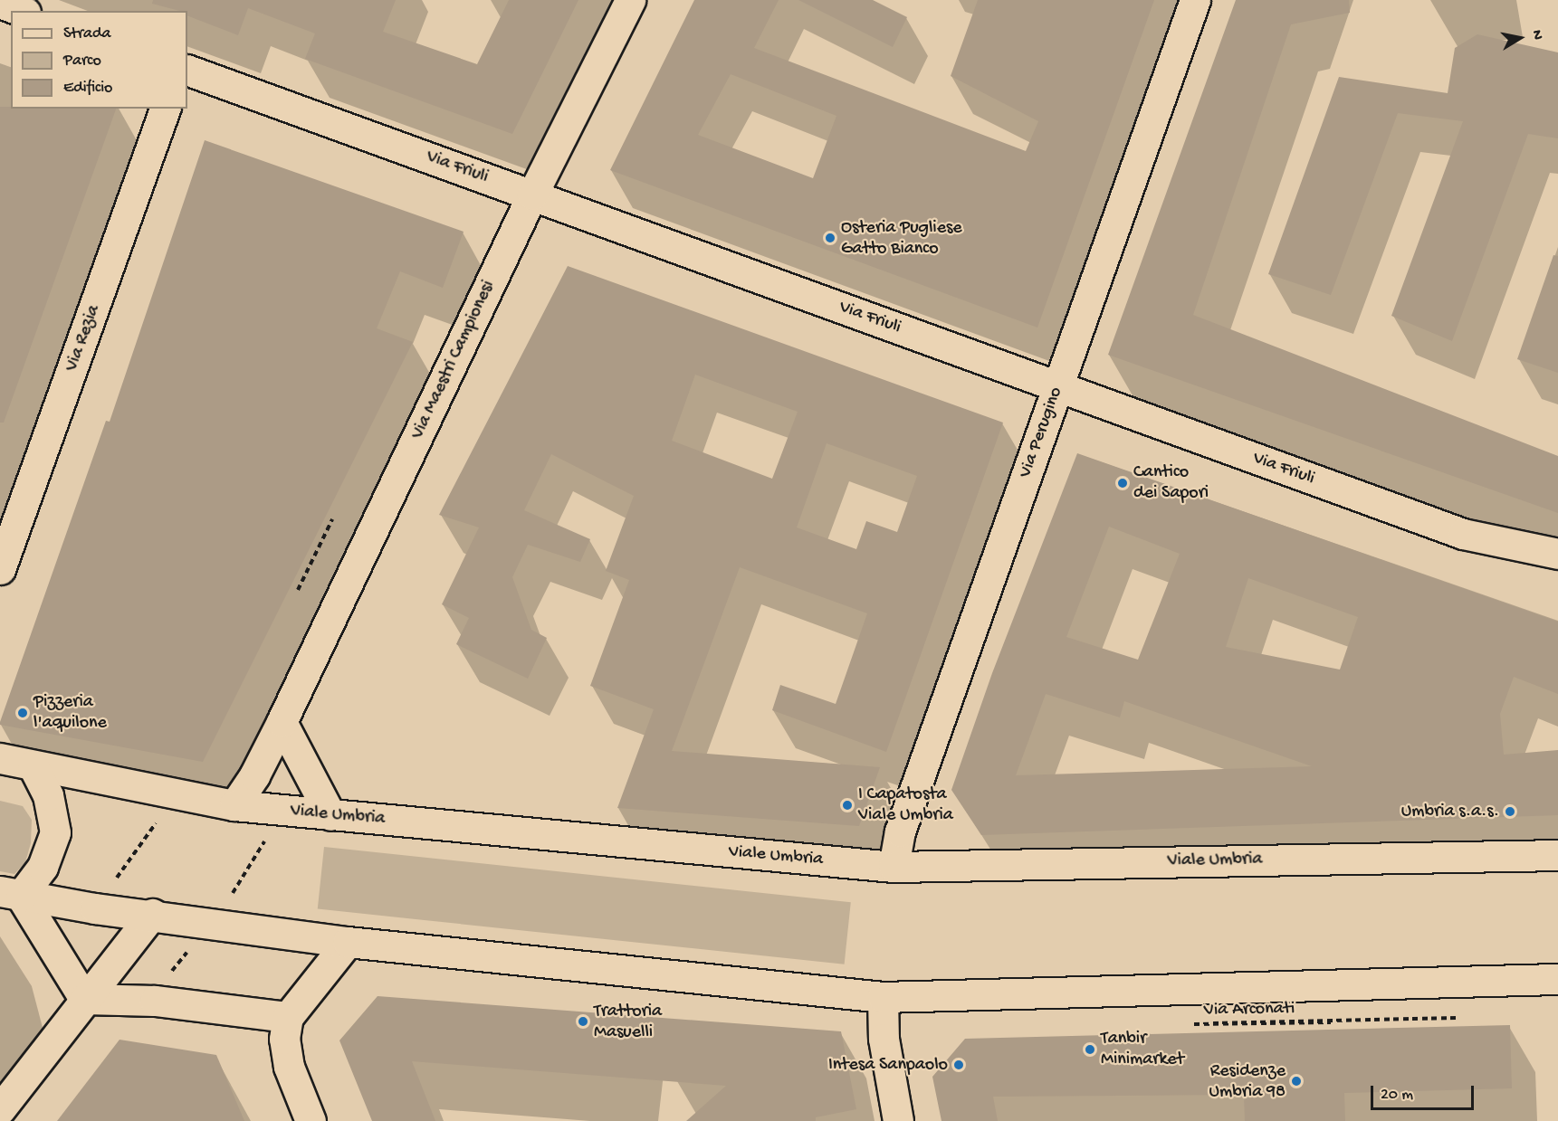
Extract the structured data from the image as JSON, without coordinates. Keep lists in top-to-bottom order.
{
  "streets": {
    "street": [
      "Via Friuli",
      "Via Rezia",
      "Via Maestri Campionesi",
      "Via Perugino",
      "Viale Umbria"
    ],
    "path": ["Via Arconati"]
  },
  "crossings": [
    ["Via Friuli", "Via Maestri Campionesi"],
    ["Via Friuli", "Via Perugino"],
    ["Via Maestri Campionesi", "Viale Umbria"],
    ["Via Perugino", "Viale Umbria"]
  ],
  "places": [
    "Osteria Pugliese Gatto Bianco",
    "Cantico dei Sapori",
    "Pizzeria l'aquilone",
    "I Capatosta Viale Umbria",
    "Umbria s.a.s.",
    "Trattoria Masuelli",
    "Tanbir Minimarket",
    "Intesa Sanpaolo",
    "Residenze Umbria 98"
  ],
  "legend": ["Strada", "Parco", "Edificio"],
  "scale_bar": "20 m",
  "north": "right"
}
